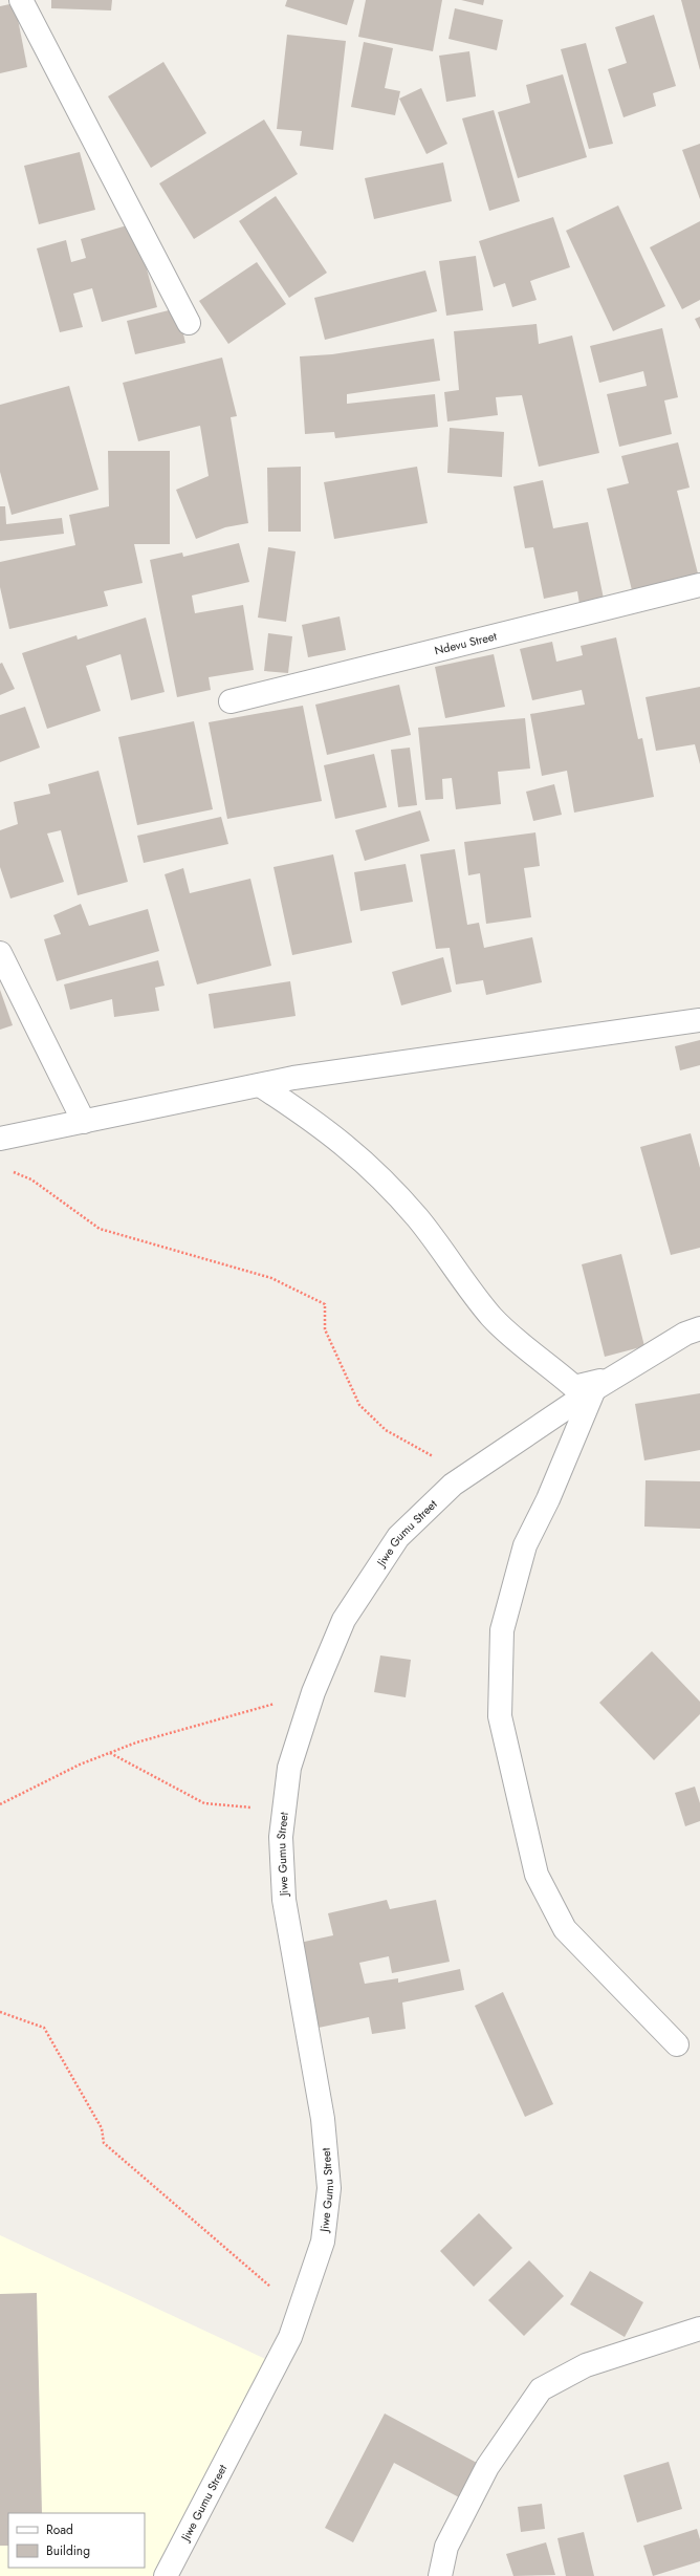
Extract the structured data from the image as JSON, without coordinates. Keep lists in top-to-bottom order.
{
  "streets": {
    "street": ["Ndevu Street", "Jiwe Gumu Street"]
  },
  "legend": ["Road", "Building"]
}
